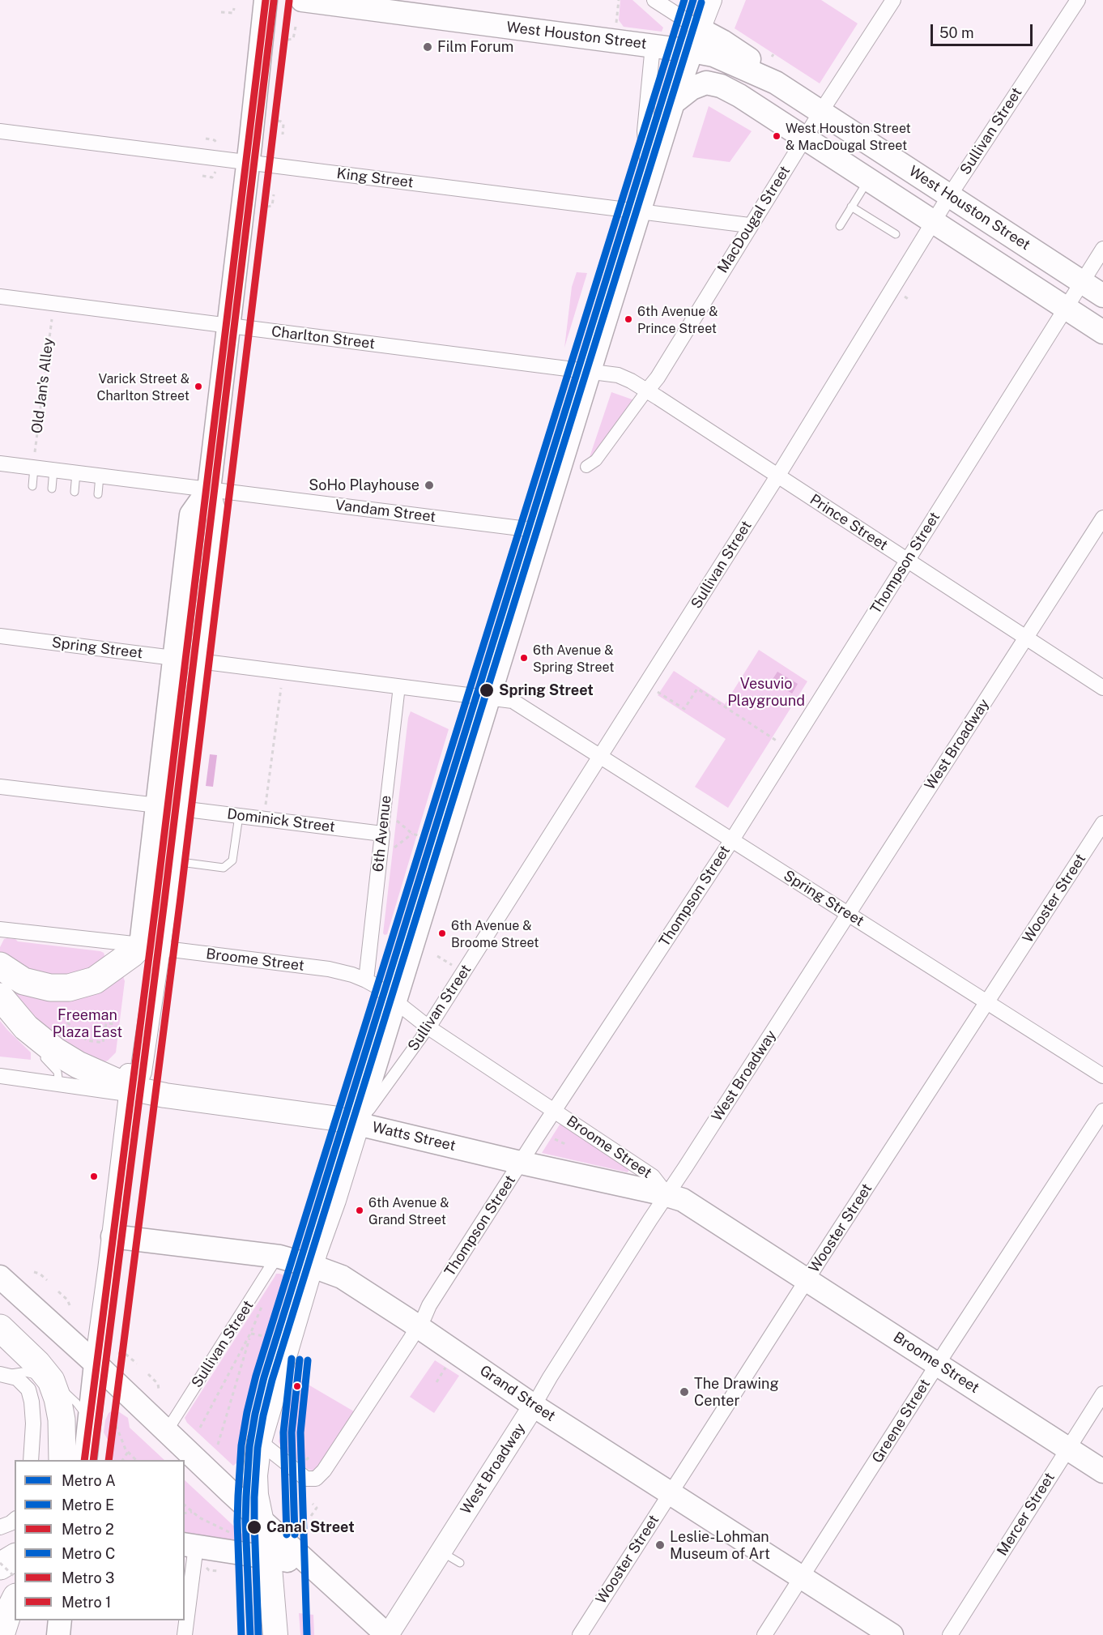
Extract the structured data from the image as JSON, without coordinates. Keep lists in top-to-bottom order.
{
  "streets": {
    "highway": ["Watts Street"],
    "main road": [
      "West Houston Street",
      "West Broadway",
      "Broome Street",
      "Grand Street"
    ],
    "street": [
      "Sullivan Street",
      "King Street",
      "MacDougal Street",
      "Charlton Street",
      "Vandam Street",
      "Prince Street",
      "Thompson Street",
      "Spring Street",
      "Dominick Street",
      "6th Avenue",
      "Wooster Street",
      "Greene Street",
      "Mercer Street"
    ],
    "path": ["Old Jan's Alley"]
  },
  "crossings": [
    ["West Houston Street", "Sullivan Street"],
    ["West Houston Street", "MacDougal Street"],
    ["West Houston Street", "Thompson Street"],
    ["Sullivan Street", "Prince Street"],
    ["Sullivan Street", "Spring Street"],
    ["Sullivan Street", "Broome Street"],
    ["Sullivan Street", "Watts Street"],
    ["Sullivan Street", "Grand Street"],
    ["King Street", "MacDougal Street"],
    ["MacDougal Street", "Prince Street"],
    ["Charlton Street", "Prince Street"],
    ["Prince Street", "Thompson Street"],
    ["Prince Street", "West Broadway"],
    ["Thompson Street", "Spring Street"],
    ["Thompson Street", "Broome Street"],
    ["Thompson Street", "Watts Street"],
    ["Thompson Street", "Grand Street"],
    ["Spring Street", "West Broadway"],
    ["Spring Street", "6th Avenue"],
    ["Spring Street", "Wooster Street"],
    ["West Broadway", "Broome Street"],
    ["West Broadway", "Watts Street"],
    ["West Broadway", "Grand Street"],
    ["Dominick Street", "6th Avenue"],
    ["6th Avenue", "Broome Street"],
    ["Wooster Street", "Broome Street"],
    ["Wooster Street", "Grand Street"],
    ["Broome Street", "Watts Street"],
    ["Broome Street", "Greene Street"],
    ["Broome Street", "Mercer Street"],
    ["Grand Street", "Greene Street"]
  ],
  "parks": ["Vesuvio Playground", "Freeman Plaza East"],
  "places": [
    "Film Forum",
    "West Houston Street & MacDougal Street",
    "6th Avenue & Prince Street",
    "Varick Street & Charlton Street",
    "SoHo Playhouse",
    "6th Avenue & Spring Street",
    "Spring Street",
    "6th Avenue & Broome Street",
    "6th Avenue & Grand Street",
    "The Drawing Center",
    "Canal Street",
    "Leslie-Lohman Museum of Art"
  ],
  "lines": [
    "metro line A",
    "metro line 2",
    "metro line C",
    "metro line 3",
    "metro line 1",
    "metro line E"
  ],
  "legend": [
    "Metro A",
    "Metro E",
    "Metro 2",
    "Metro C",
    "Metro 3",
    "Metro 1"
  ],
  "scale_bar": "50 m"
}
